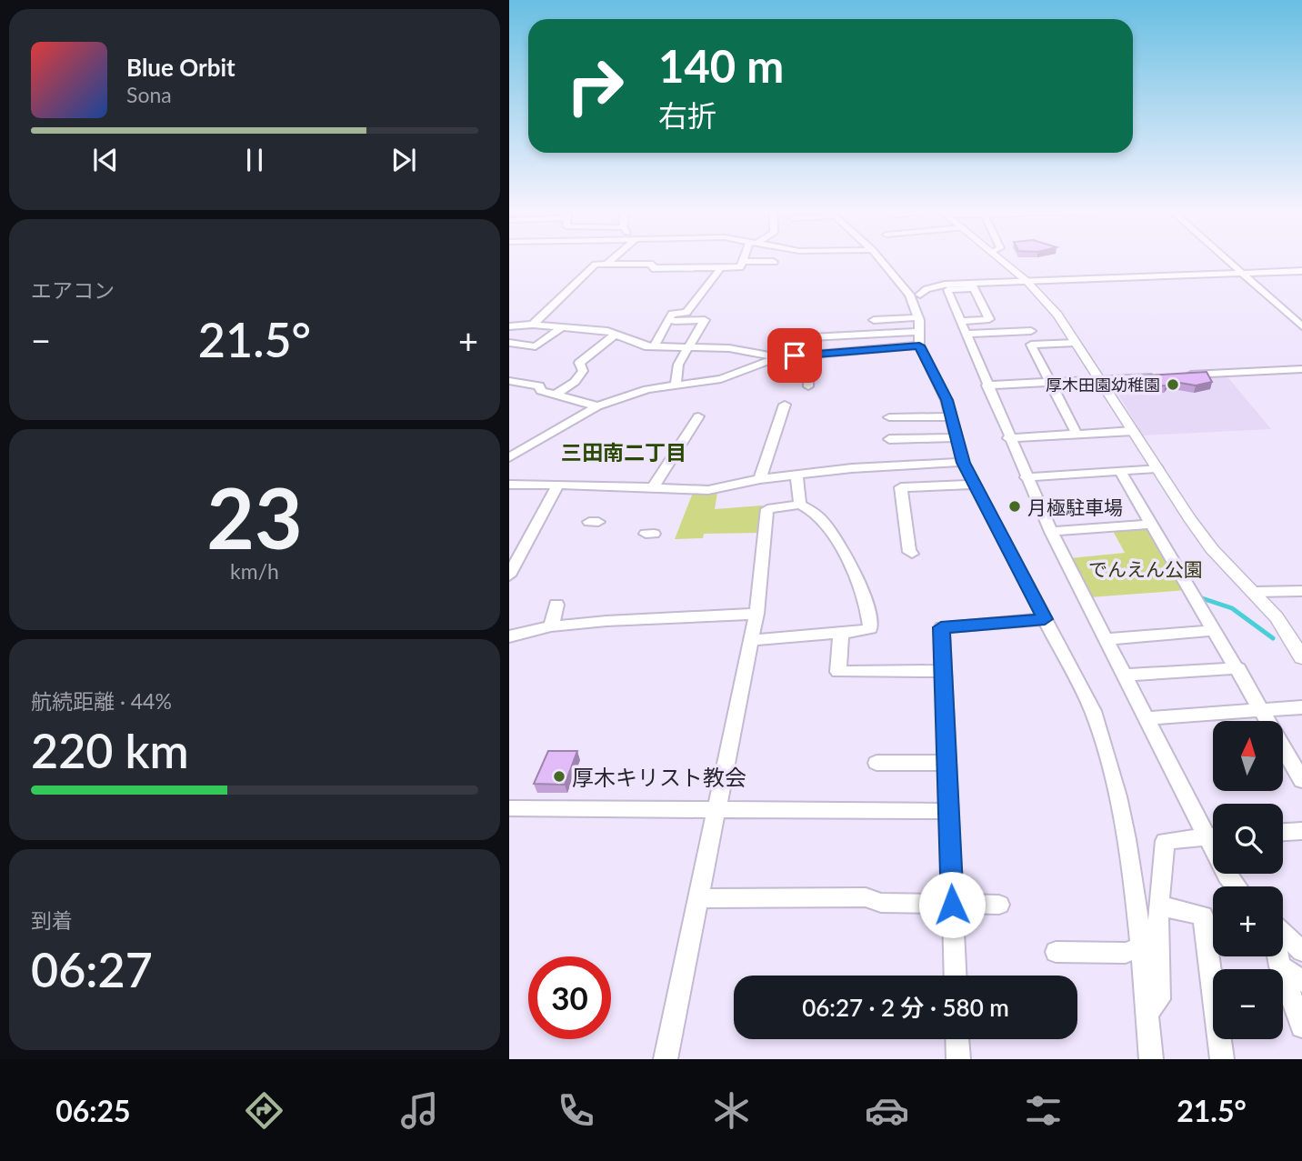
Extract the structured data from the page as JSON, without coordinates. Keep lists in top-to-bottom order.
{
  "districts": ["三田南二丁目"],
  "parks": ["でんえん公園"],
  "places": ["厚木田園幼稚園", "月極駐車場", "厚木キリスト教会"],
  "north": "top",
  "page": {
    "turn": ["140 m", "右折"],
    "song": ["Blue Orbit", "Sona"],
    "tile": [
      "エアコン",
      ["23", "km/h"],
      ["航続距離 · 44%", "220 km"],
      ["到着", "06:27"]
    ],
    "heat": ["−", "21.5°", "+"],
    "map_buttons": ["+", "−"],
    "limit": "30",
    "trip": "06:27 · 2 分 · 580 m",
    "tabs": ["06:25", "21.5°"]
  }
}
